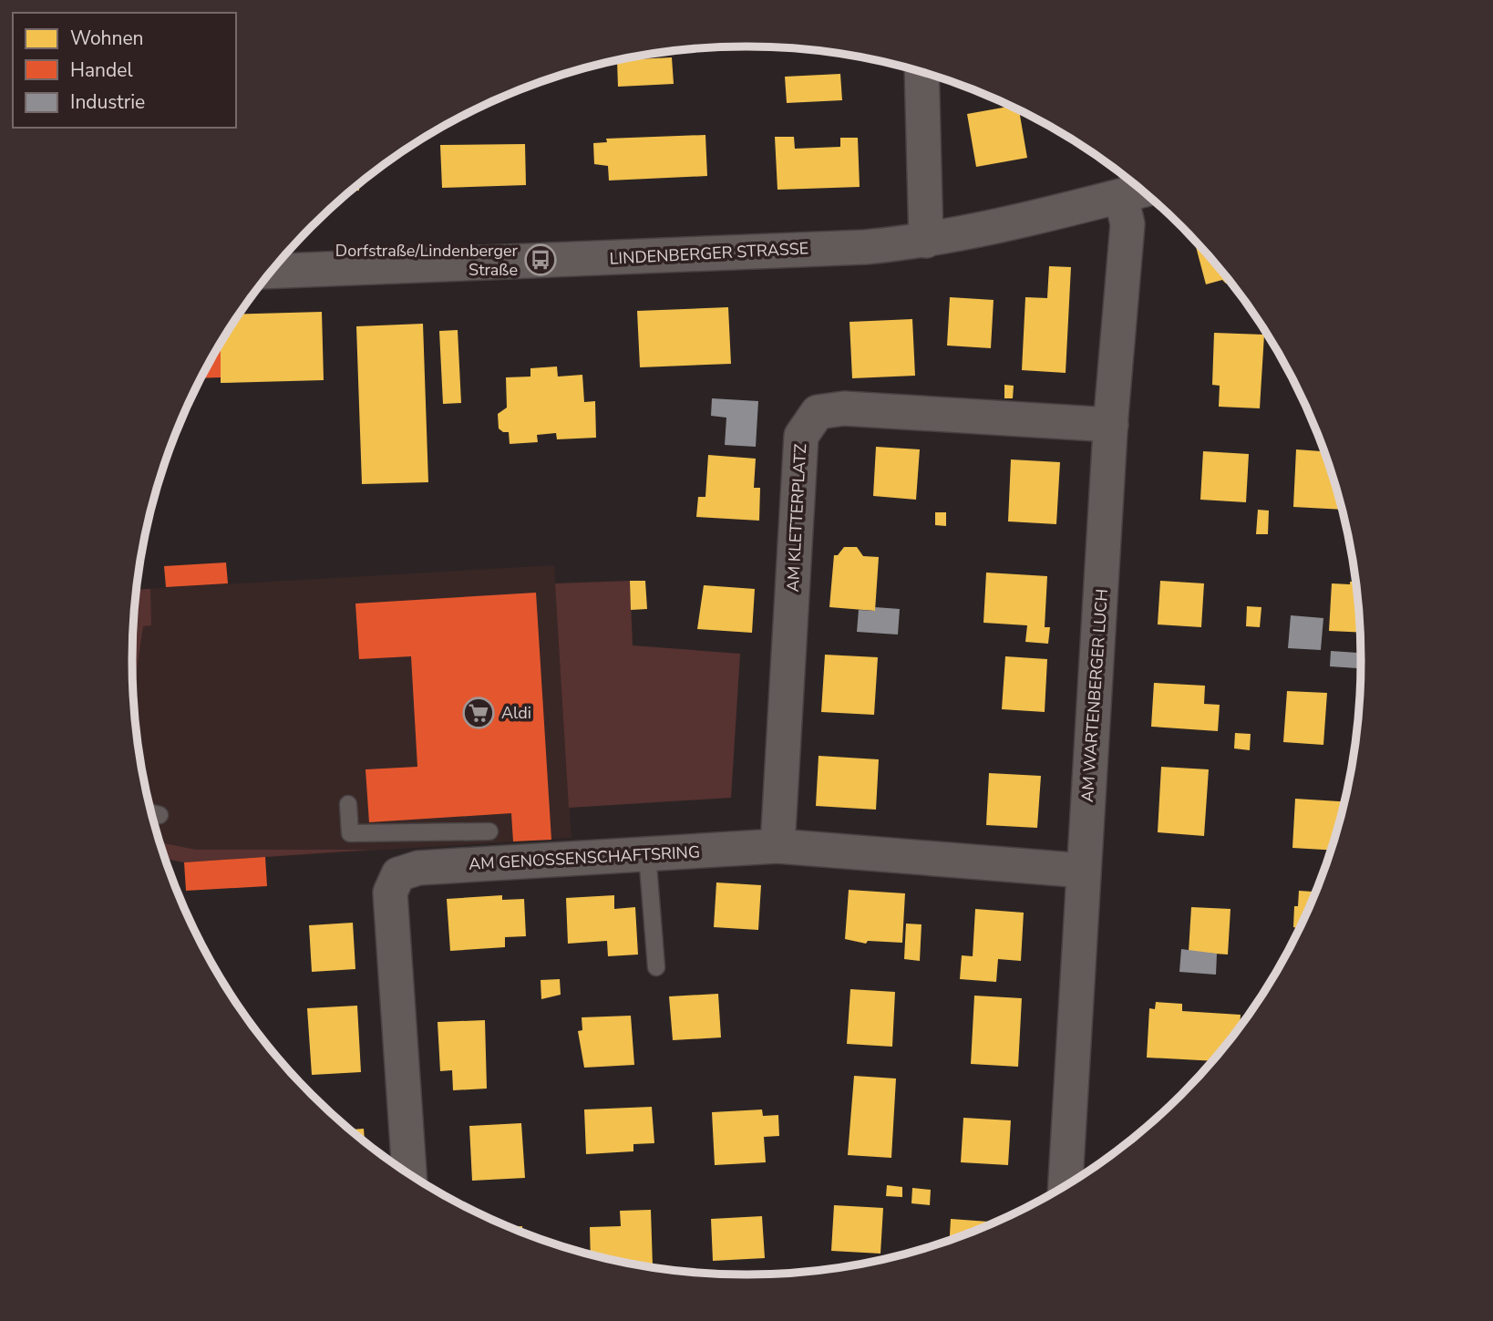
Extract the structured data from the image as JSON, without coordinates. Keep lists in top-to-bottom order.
{
  "streets": {
    "street": [
      "LINDENBERGER STRASSE",
      "AM KLETTERPLATZ",
      "AM WARTENBERGER LUCH",
      "AM GENOSSENSCHAFTSRING"
    ]
  },
  "crossings": [
    ["LINDENBERGER STRASSE", "AM WARTENBERGER LUCH"],
    ["AM KLETTERPLATZ", "AM WARTENBERGER LUCH"],
    ["AM KLETTERPLATZ", "AM GENOSSENSCHAFTSRING"],
    ["AM WARTENBERGER LUCH", "AM GENOSSENSCHAFTSRING"]
  ],
  "places": {
    "bus stop": ["Dorfstraße/Lindenberger Straße"],
    "supermarket": ["Aldi"]
  },
  "legend": ["Wohnen", "Handel", "Industrie"]
}
